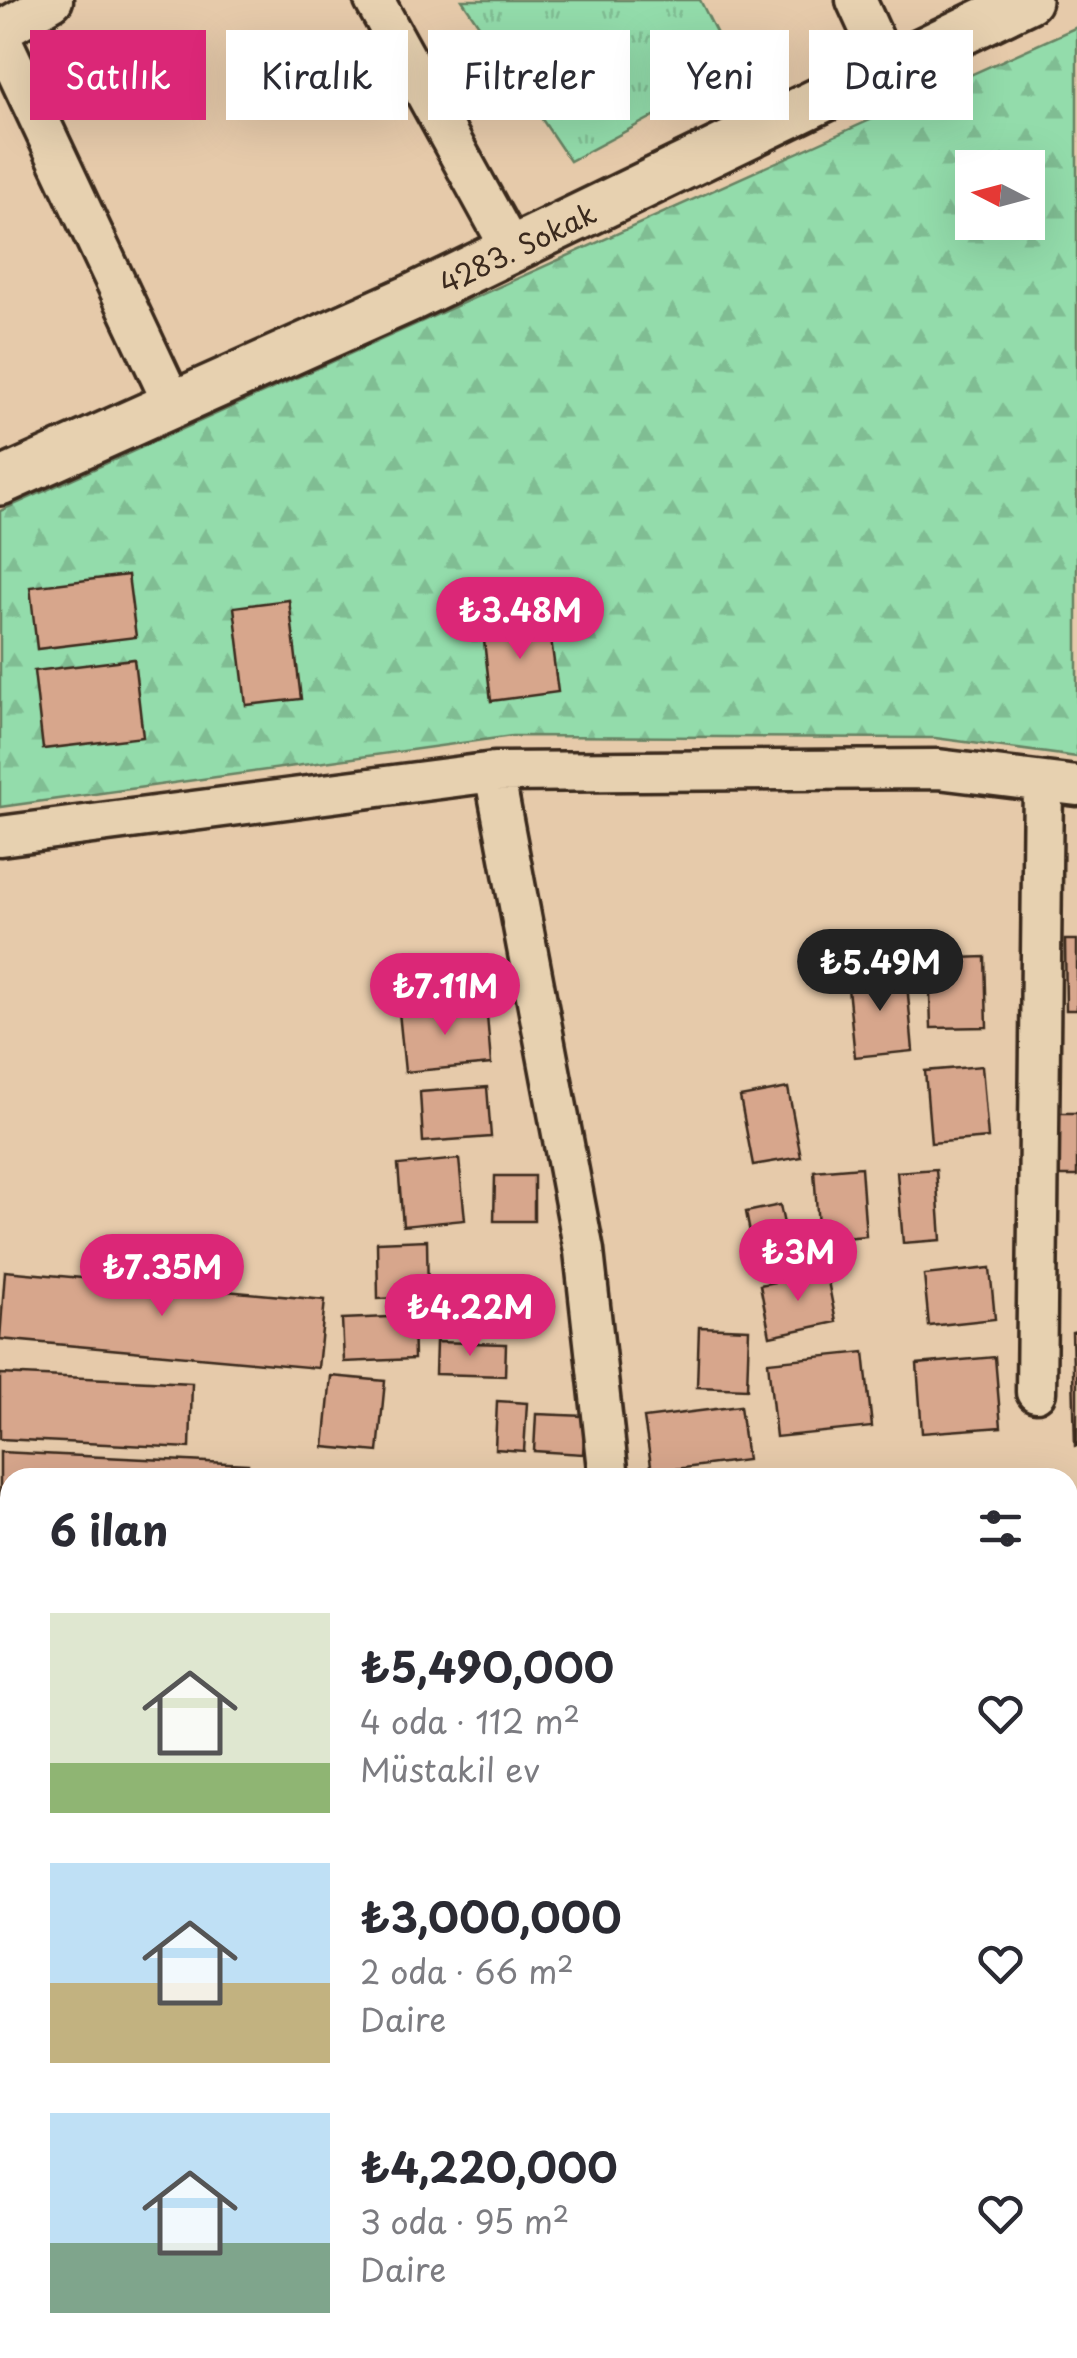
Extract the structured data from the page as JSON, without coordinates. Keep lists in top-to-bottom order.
{
  "streets": {
    "street": ["4283. Sokak"]
  },
  "north": "left",
  "page": {
    "chip": [
      "Satılık",
      "Kiralık",
      "Filtreler",
      "Yeni",
      "Daire"
    ],
    "price": [
      "₺3.48M",
      "₺5.49M",
      "₺7.11M",
      "₺3M",
      "₺7.35M",
      "₺4.22M"
    ],
    "heading": "6 ilan",
    "list": [
      {
        "name": "₺5,490,000",
        "note": "4 oda · 112 m² · Müstakil ev"
      },
      {
        "name": "₺3,000,000",
        "note": "2 oda · 66 m² · Daire"
      },
      {
        "name": "₺4,220,000",
        "note": "3 oda · 95 m² · Daire"
      }
    ]
  }
}
